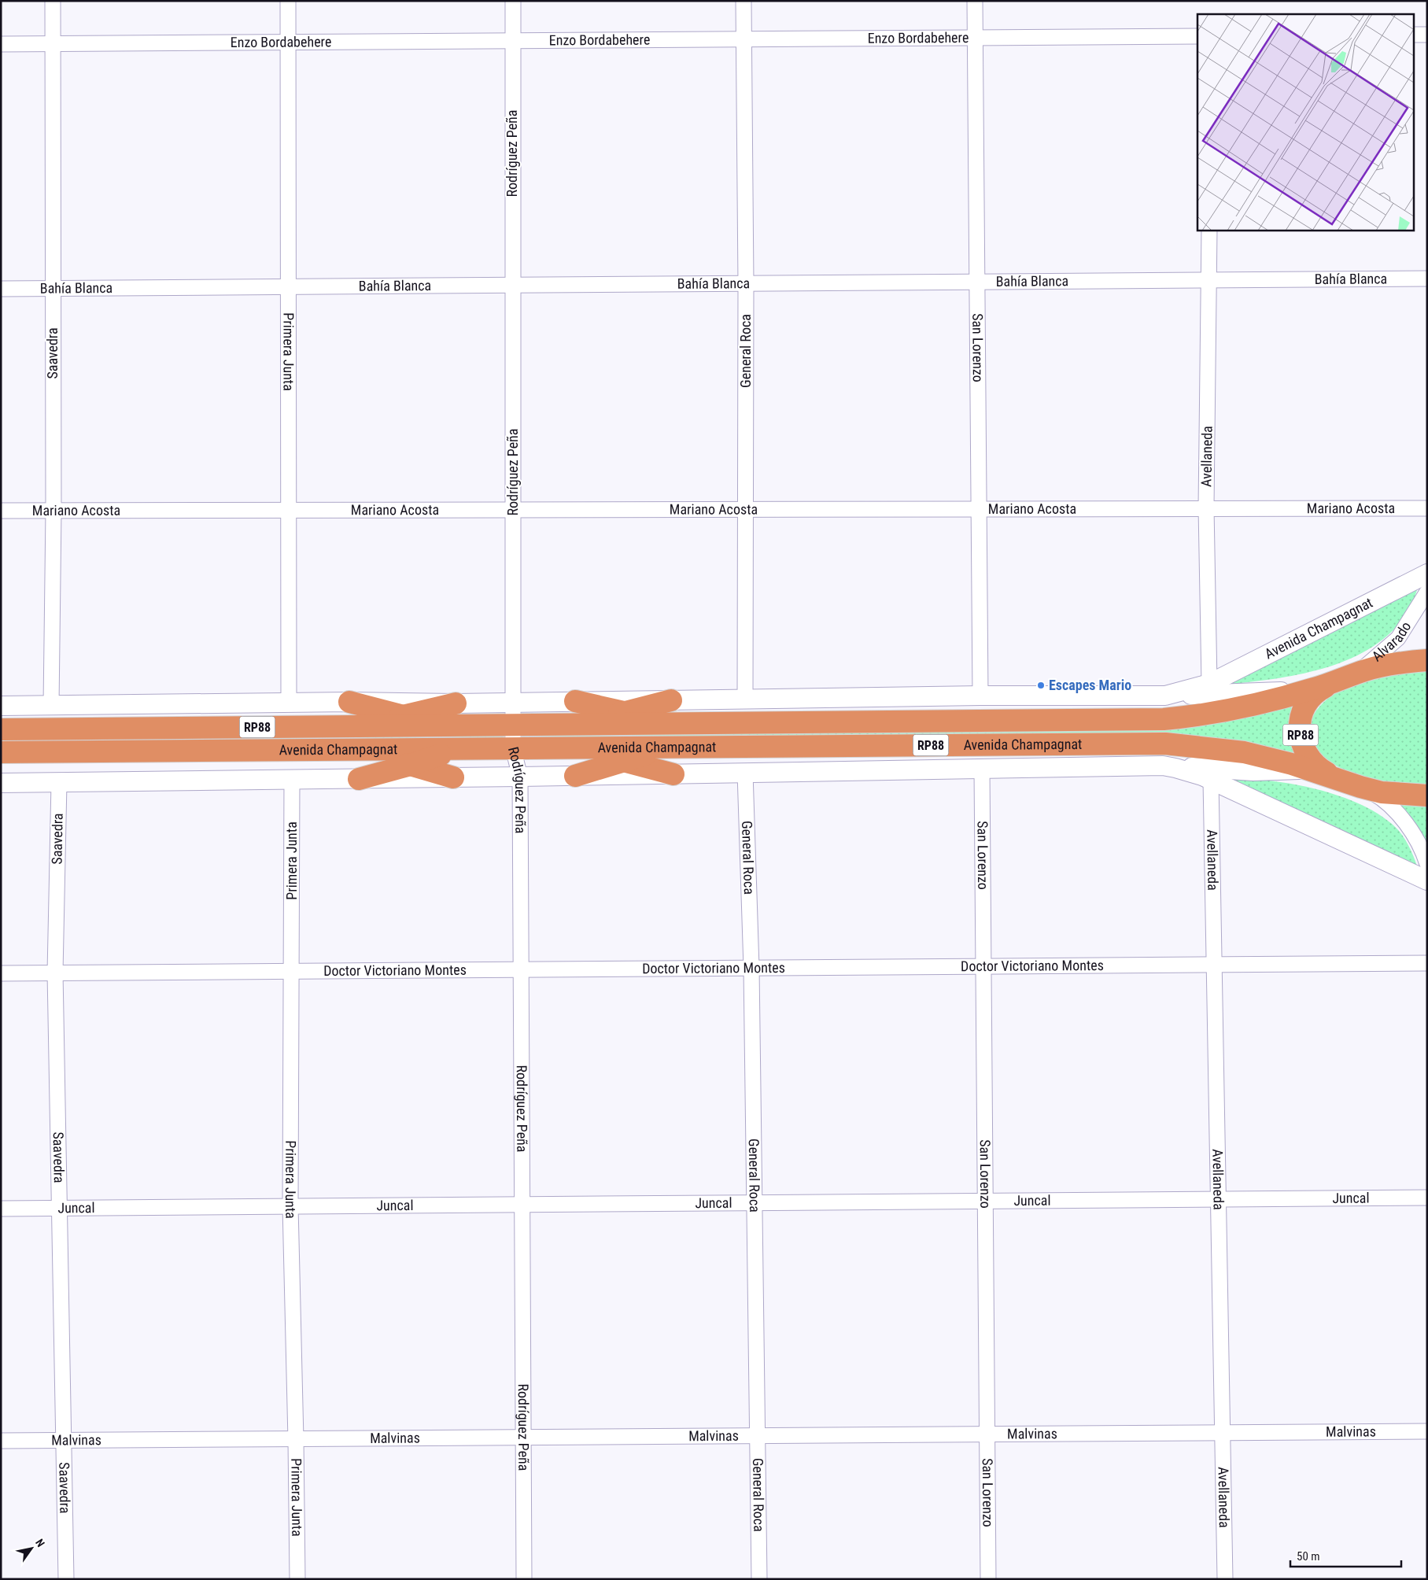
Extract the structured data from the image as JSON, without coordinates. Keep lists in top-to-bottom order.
{
  "streets": {
    "highway": ["Avenida Champagnat", "RP88"],
    "street": [
      "Enzo Bordabehere",
      "Rodríguez Peña",
      "Bahía Blanca",
      "San Lorenzo",
      "General Roca",
      "Primera Junta",
      "Saavedra",
      "Avellaneda",
      "Mariano Acosta",
      "Alvarado",
      "Doctor Victoriano Montes",
      "Juncal",
      "Malvinas"
    ]
  },
  "crossings": [
    ["Enzo Bordabehere", "Rodríguez Peña"],
    ["Enzo Bordabehere", "San Lorenzo"],
    ["Enzo Bordabehere", "General Roca"],
    ["Enzo Bordabehere", "Primera Junta"],
    ["Enzo Bordabehere", "Saavedra"],
    ["Rodríguez Peña", "Bahía Blanca"],
    ["Rodríguez Peña", "Mariano Acosta"],
    ["Rodríguez Peña", "Avenida Champagnat"],
    ["Rodríguez Peña", "Doctor Victoriano Montes"],
    ["Rodríguez Peña", "Juncal"],
    ["Rodríguez Peña", "Malvinas"],
    ["Bahía Blanca", "San Lorenzo"],
    ["Bahía Blanca", "General Roca"],
    ["Bahía Blanca", "Primera Junta"],
    ["Bahía Blanca", "Saavedra"],
    ["Bahía Blanca", "Avellaneda"],
    ["San Lorenzo", "Mariano Acosta"],
    ["San Lorenzo", "Avenida Champagnat"],
    ["San Lorenzo", "Doctor Victoriano Montes"],
    ["San Lorenzo", "Juncal"],
    ["San Lorenzo", "Malvinas"],
    ["General Roca", "Mariano Acosta"],
    ["General Roca", "Avenida Champagnat"],
    ["General Roca", "Doctor Victoriano Montes"],
    ["General Roca", "Juncal"],
    ["General Roca", "Malvinas"],
    ["Primera Junta", "Mariano Acosta"],
    ["Primera Junta", "Avenida Champagnat"],
    ["Primera Junta", "Doctor Victoriano Montes"],
    ["Primera Junta", "Juncal"],
    ["Primera Junta", "Malvinas"],
    ["Saavedra", "Mariano Acosta"],
    ["Saavedra", "Avenida Champagnat"],
    ["Saavedra", "Doctor Victoriano Montes"],
    ["Saavedra", "Juncal"],
    ["Saavedra", "Malvinas"],
    ["Avellaneda", "Mariano Acosta"],
    ["Avellaneda", "Avenida Champagnat"],
    ["Avellaneda", "Doctor Victoriano Montes"],
    ["Avellaneda", "Juncal"],
    ["Avellaneda", "Malvinas"],
    ["Avenida Champagnat", "Alvarado"],
    ["Avenida Champagnat", "RP88"],
    ["Alvarado", "RP88"]
  ],
  "places": ["Escapes Mario"],
  "scale_bar": "50 m",
  "north": "top right"
}
